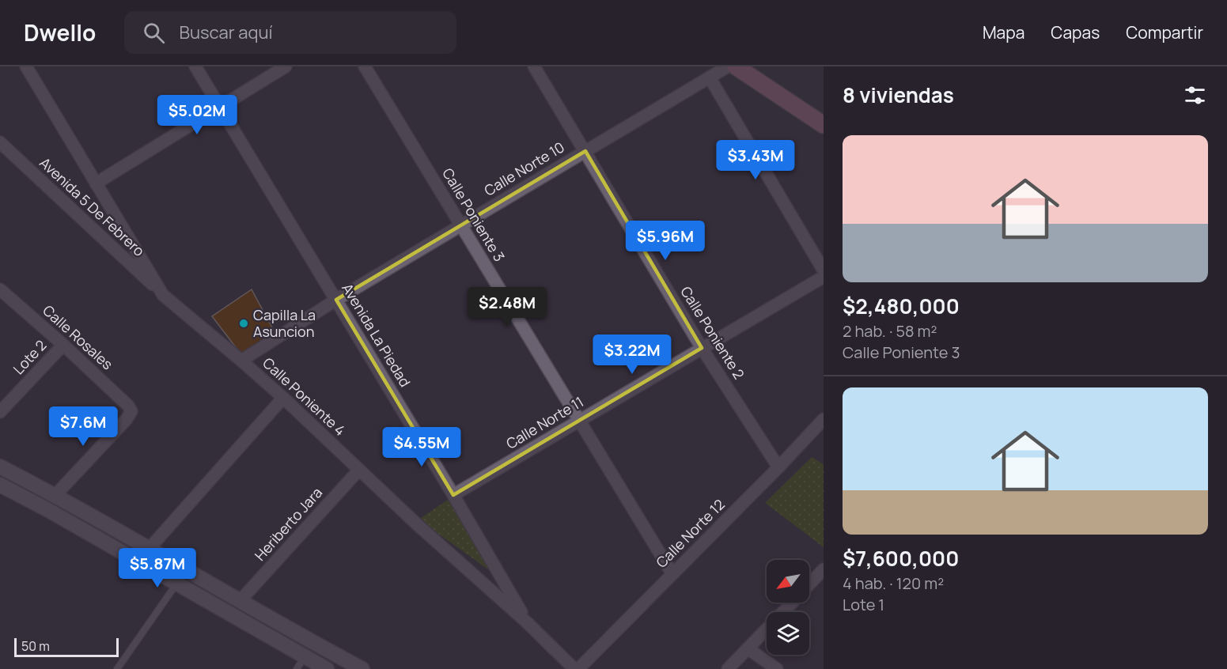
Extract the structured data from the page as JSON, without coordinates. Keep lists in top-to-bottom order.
{
  "streets": {
    "street": [
      "Calle Norte 10",
      "Avenida 5 De Febrero",
      "Calle Poniente 3",
      "Calle Poniente 2",
      "Avenida La Piedad",
      "Calle Rosales",
      "Lote 2",
      "Calle Poniente 4",
      "Calle Norte 11",
      "Heriberto Jara",
      "Calle Norte 12"
    ]
  },
  "crossings": [
    ["Calle Norte 10", "Calle Poniente 3"],
    ["Calle Norte 10", "Calle Poniente 2"],
    ["Calle Norte 10", "Avenida La Piedad"],
    ["Calle Norte 10", "Calle Poniente 4"],
    ["Avenida 5 De Febrero", "Calle Poniente 4"],
    ["Calle Poniente 3", "Calle Norte 11"],
    ["Calle Poniente 3", "Calle Norte 12"],
    ["Calle Poniente 2", "Calle Norte 11"],
    ["Calle Poniente 2", "Calle Norte 12"],
    ["Avenida La Piedad", "Calle Poniente 4"],
    ["Avenida La Piedad", "Calle Norte 11"],
    ["Calle Rosales", "Lote 2"],
    ["Calle Poniente 4", "Heriberto Jara"]
  ],
  "places": ["Capilla La Asuncion"],
  "scale_bar": "50 m",
  "north": "bottom left",
  "page": {
    "header": "Dwello",
    "search": "Buscar aquí",
    "nav": ["Mapa", "Capas", "Compartir"],
    "heading": "8 viviendas",
    "price": [
      "$5.02M",
      "$3.43M",
      "$5.96M",
      "$2.48M",
      "$3.22M",
      "$7.6M",
      "$4.55M",
      "$5.87M"
    ],
    "list": [
      {
        "name": "$2,480,000",
        "note": "2 hab. · 58 m² · Calle Poniente 3"
      },
      {
        "name": "$7,600,000",
        "note": "4 hab. · 120 m² · Lote 1"
      }
    ],
    "scale": "50 m"
  }
}
